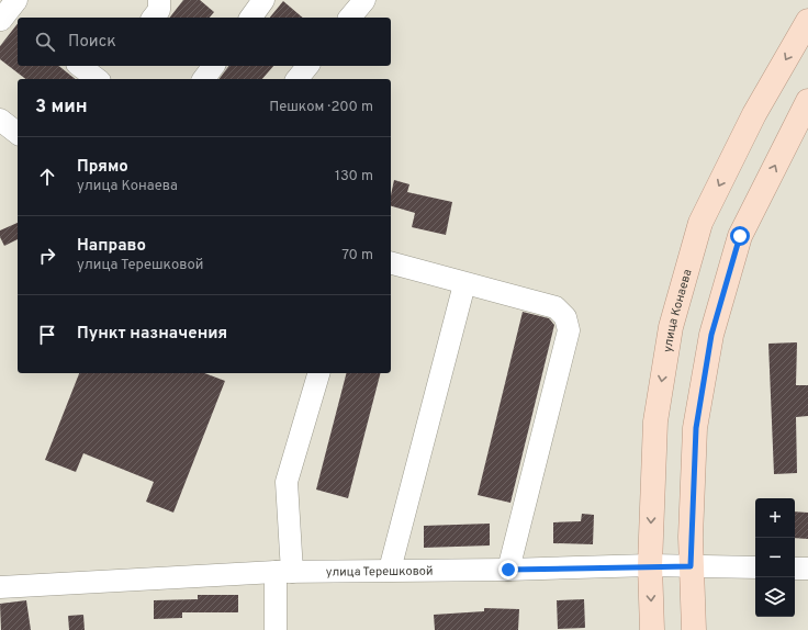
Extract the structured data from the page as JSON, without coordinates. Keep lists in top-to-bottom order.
{
  "streets": {
    "main road": ["улица Конаева"],
    "street": ["улица Терешковой"]
  },
  "crossings": [
    ["улица Конаева", "улица Терешковой"]
  ],
  "page": {
    "search": "Поиск",
    "heading": ["3 мин", "Пешком · 200 m"],
    "list": [
      ["Прямо", "улица Конаева", "130 m"],
      ["Направо", "улица Терешковой", "70 m"],
      "Пункт назначения"
    ],
    "map_buttons": ["+", "−"]
  }
}
